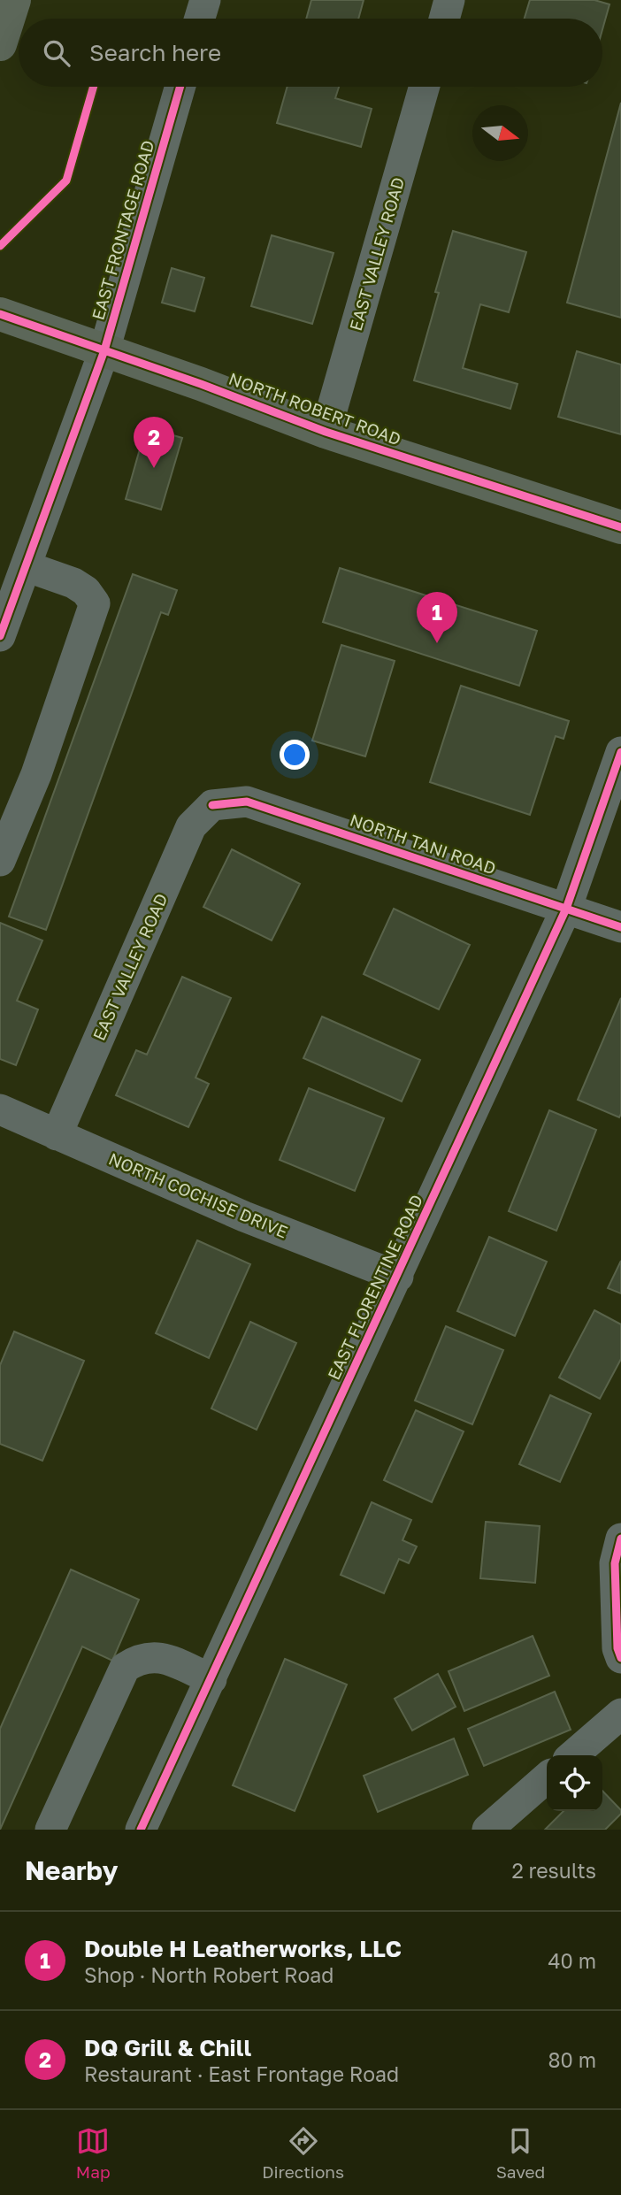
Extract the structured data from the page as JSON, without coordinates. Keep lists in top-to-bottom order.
{
  "streets": {
    "main road": ["NORTH ROBERT ROAD"],
    "street": [
      "EAST FRONTAGE ROAD",
      "EAST VALLEY ROAD",
      "NORTH TANI ROAD",
      "NORTH COCHISE DRIVE",
      "EAST FLORENTINE ROAD"
    ]
  },
  "crossings": [
    ["EAST FRONTAGE ROAD", "NORTH ROBERT ROAD"],
    ["EAST VALLEY ROAD", "NORTH ROBERT ROAD"],
    ["EAST VALLEY ROAD", "NORTH TANI ROAD"],
    ["EAST VALLEY ROAD", "NORTH COCHISE DRIVE"],
    ["NORTH TANI ROAD", "EAST FLORENTINE ROAD"],
    ["NORTH COCHISE DRIVE", "EAST FLORENTINE ROAD"]
  ],
  "north": "right",
  "page": {
    "search": "Search here",
    "pins": ["2", "1"],
    "heading": ["Nearby", "2 results"],
    "list": [
      {
        "mark": "1",
        "name": "Double H Leatherworks, LLC",
        "note": "Shop · North Robert Road",
        "value": "40 m"
      },
      {
        "mark": "2",
        "name": "DQ Grill & Chill",
        "note": "Restaurant · East Frontage Road",
        "value": "80 m"
      }
    ],
    "nav": ["Map", "Directions", "Saved"]
  }
}
